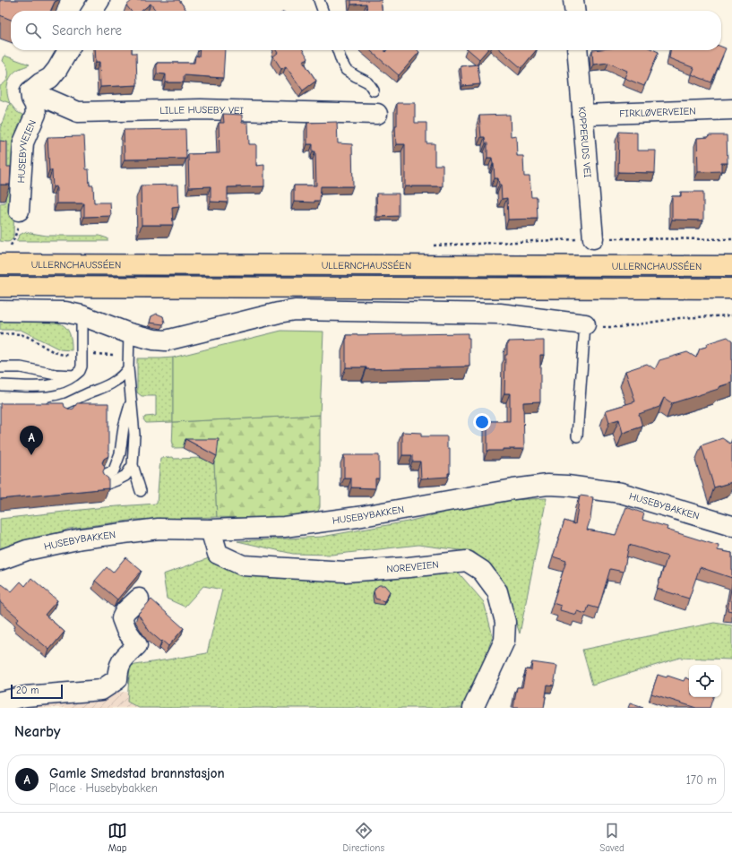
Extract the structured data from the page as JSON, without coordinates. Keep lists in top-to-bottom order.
{
  "streets": {
    "highway": ["ULLERNCHAUSSÉEN"],
    "street": [
      "LILLE HUSEBY VEI",
      "FIRKLØVERVEIEN",
      "KOPPERUDS VEI",
      "HUSEBYVEIEN",
      "HUSEBYBAKKEN",
      "NOREVEIEN"
    ]
  },
  "crossings": [
    ["LILLE HUSEBY VEI", "HUSEBYVEIEN"],
    ["FIRKLØVERVEIEN", "KOPPERUDS VEI"],
    ["HUSEBYBAKKEN", "NOREVEIEN"]
  ],
  "scale_bar": "20 m",
  "page": {
    "search": "Search here",
    "pins": "A",
    "scale": "20 m",
    "heading": "Nearby",
    "list": [
      {
        "mark": "A",
        "name": "Gamle Smedstad brannstasjon",
        "note": "Place · Husebybakken",
        "value": "170 m"
      }
    ],
    "nav": ["Map", "Directions", "Saved"]
  }
}
